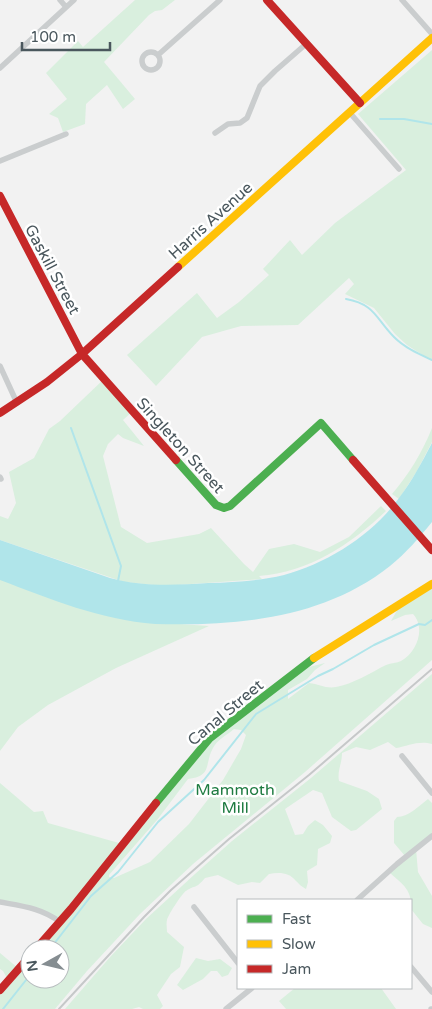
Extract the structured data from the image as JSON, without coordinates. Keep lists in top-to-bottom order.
{
  "streets": {
    "street": [
      "Harris Avenue",
      "Gaskill Street",
      "Singleton Street",
      "Canal Street"
    ]
  },
  "crossings": [
    ["Harris Avenue", "Gaskill Street"],
    ["Harris Avenue", "Singleton Street"],
    ["Gaskill Street", "Singleton Street"]
  ],
  "parks": ["Mammoth Mill"],
  "legend": ["Fast", "Slow", "Jam"],
  "scale_bar": "100 m",
  "north": "left"
}
